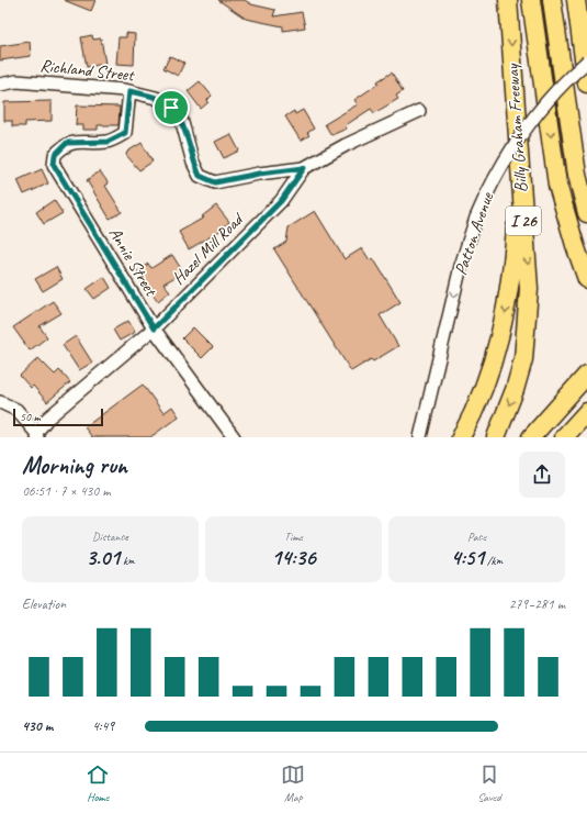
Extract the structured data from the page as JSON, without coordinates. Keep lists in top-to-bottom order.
{
  "streets": {
    "highway": ["Billy Graham Freeway", "I 26"],
    "street": [
      "Richland Street",
      "Patton Avenue",
      "Hazel Mill Road",
      "Annie Street"
    ]
  },
  "crossings": [
    ["Richland Street", "Hazel Mill Road"],
    ["Richland Street", "Annie Street"],
    ["Hazel Mill Road", "Annie Street"]
  ],
  "one_way": ["Patton Avenue"],
  "scale_bar": "50 m",
  "page": {
    "scale": "50 m",
    "heading": ["Morning run", "06:51 · 7 × 430 m"],
    "stats": [
      ["Distance", "3.01 km"],
      ["Time", "14:36"],
      ["Pace", "4:51 /km"]
    ],
    "chart": ["Elevation", "279–281 m"],
    "list": [
      {
        "name": "430 m",
        "note": "4:49"
      }
    ],
    "tabs": ["Home", "Map", "Saved"]
  }
}
